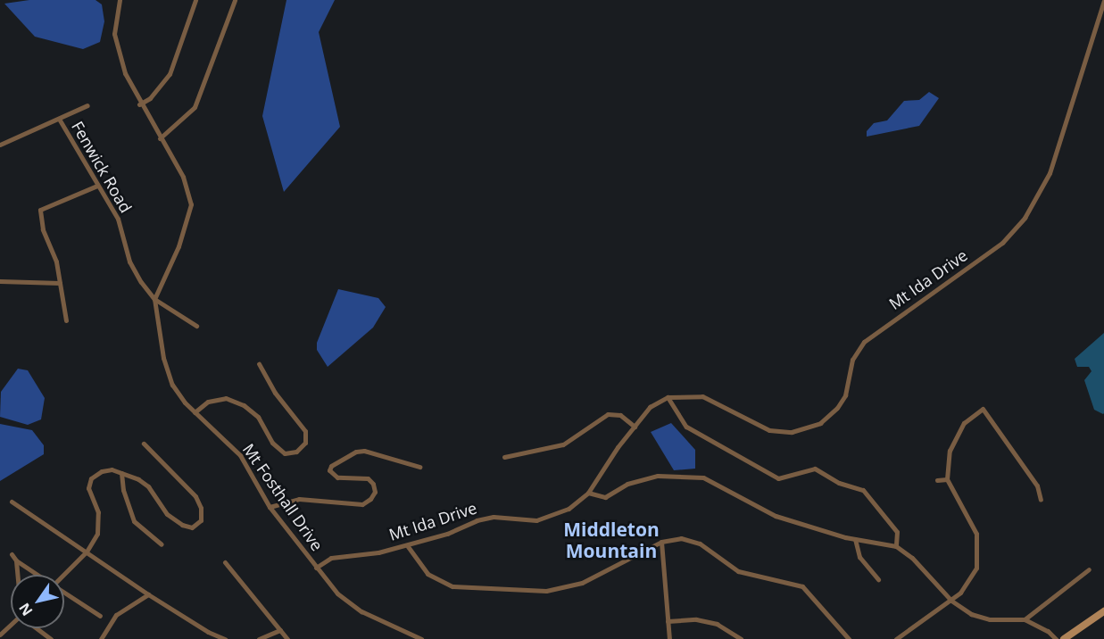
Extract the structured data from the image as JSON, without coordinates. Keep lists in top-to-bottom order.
{
  "streets": {
    "street": ["Fenwick Road", "Mt Ida Drive", "Mt Fosthall Drive"]
  },
  "crossings": [
    ["Fenwick Road", "Mt Fosthall Drive"],
    ["Mt Ida Drive", "Mt Fosthall Drive"]
  ],
  "districts": ["Middleton Mountain"],
  "north": "bottom left"
}
